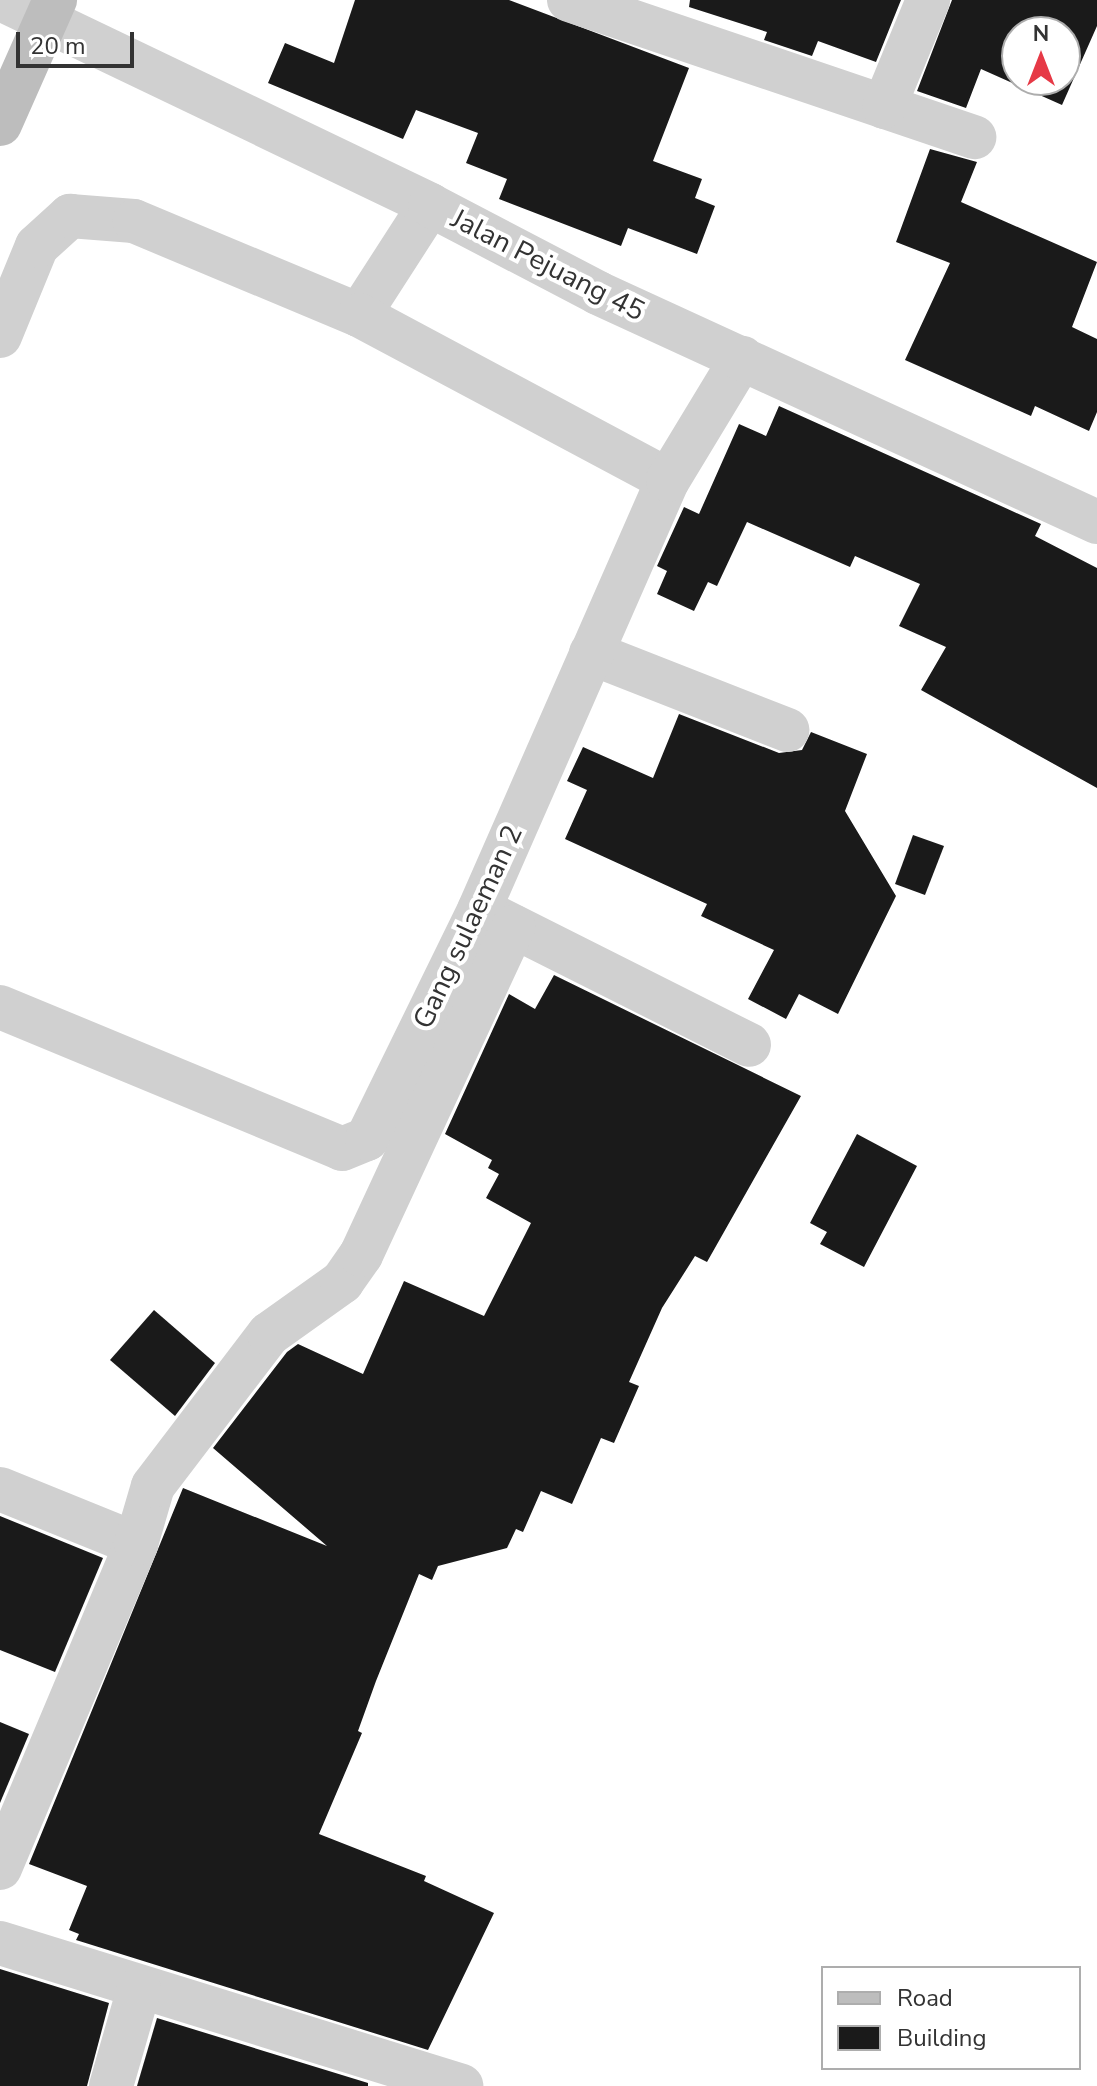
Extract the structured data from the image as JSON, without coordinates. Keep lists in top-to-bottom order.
{
  "streets": {
    "street": ["Jalan Pejuang 45", "Gang sulaeman 2"]
  },
  "crossings": [
    ["Jalan Pejuang 45", "Gang sulaeman 2"]
  ],
  "legend": ["Road", "Building"],
  "scale_bar": "20 m",
  "north": "top"
}
